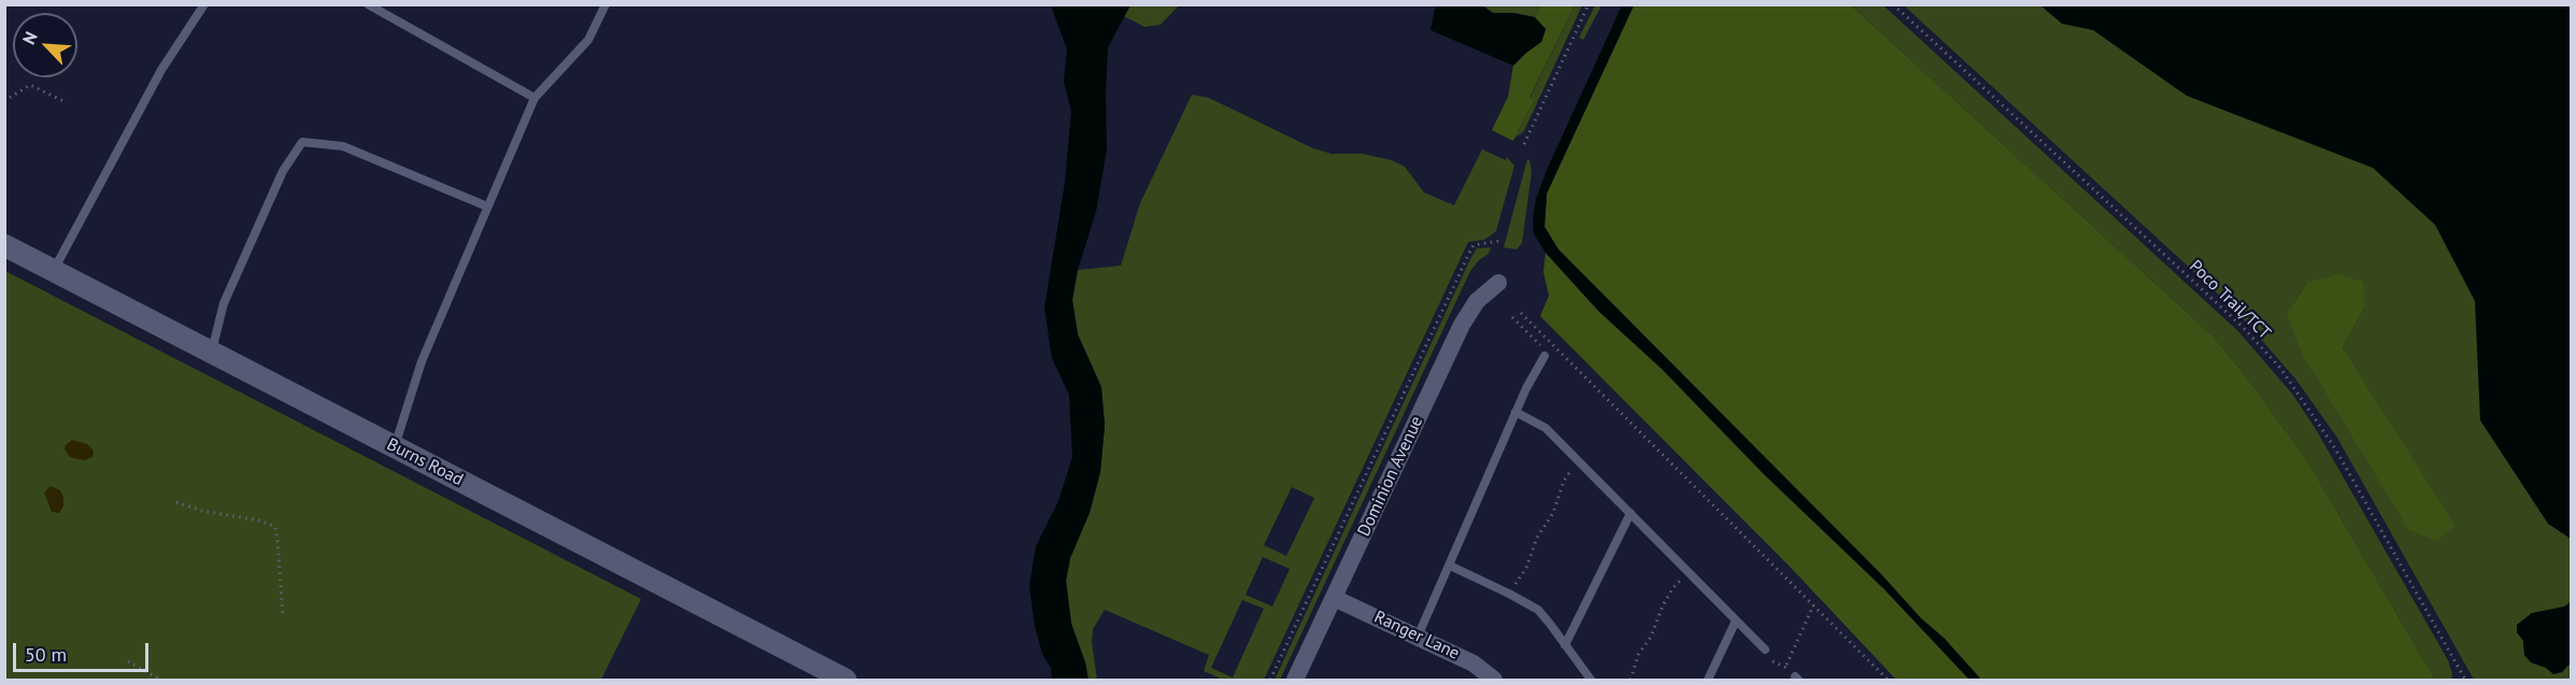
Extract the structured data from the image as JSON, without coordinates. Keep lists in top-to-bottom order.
{
  "streets": {
    "street": ["Burns Road", "Dominion Avenue", "Ranger Lane"],
    "path": ["Poco Trail/TCT"]
  },
  "crossings": [
    ["Dominion Avenue", "Ranger Lane"]
  ],
  "scale_bar": "50 m",
  "north": "top left"
}
